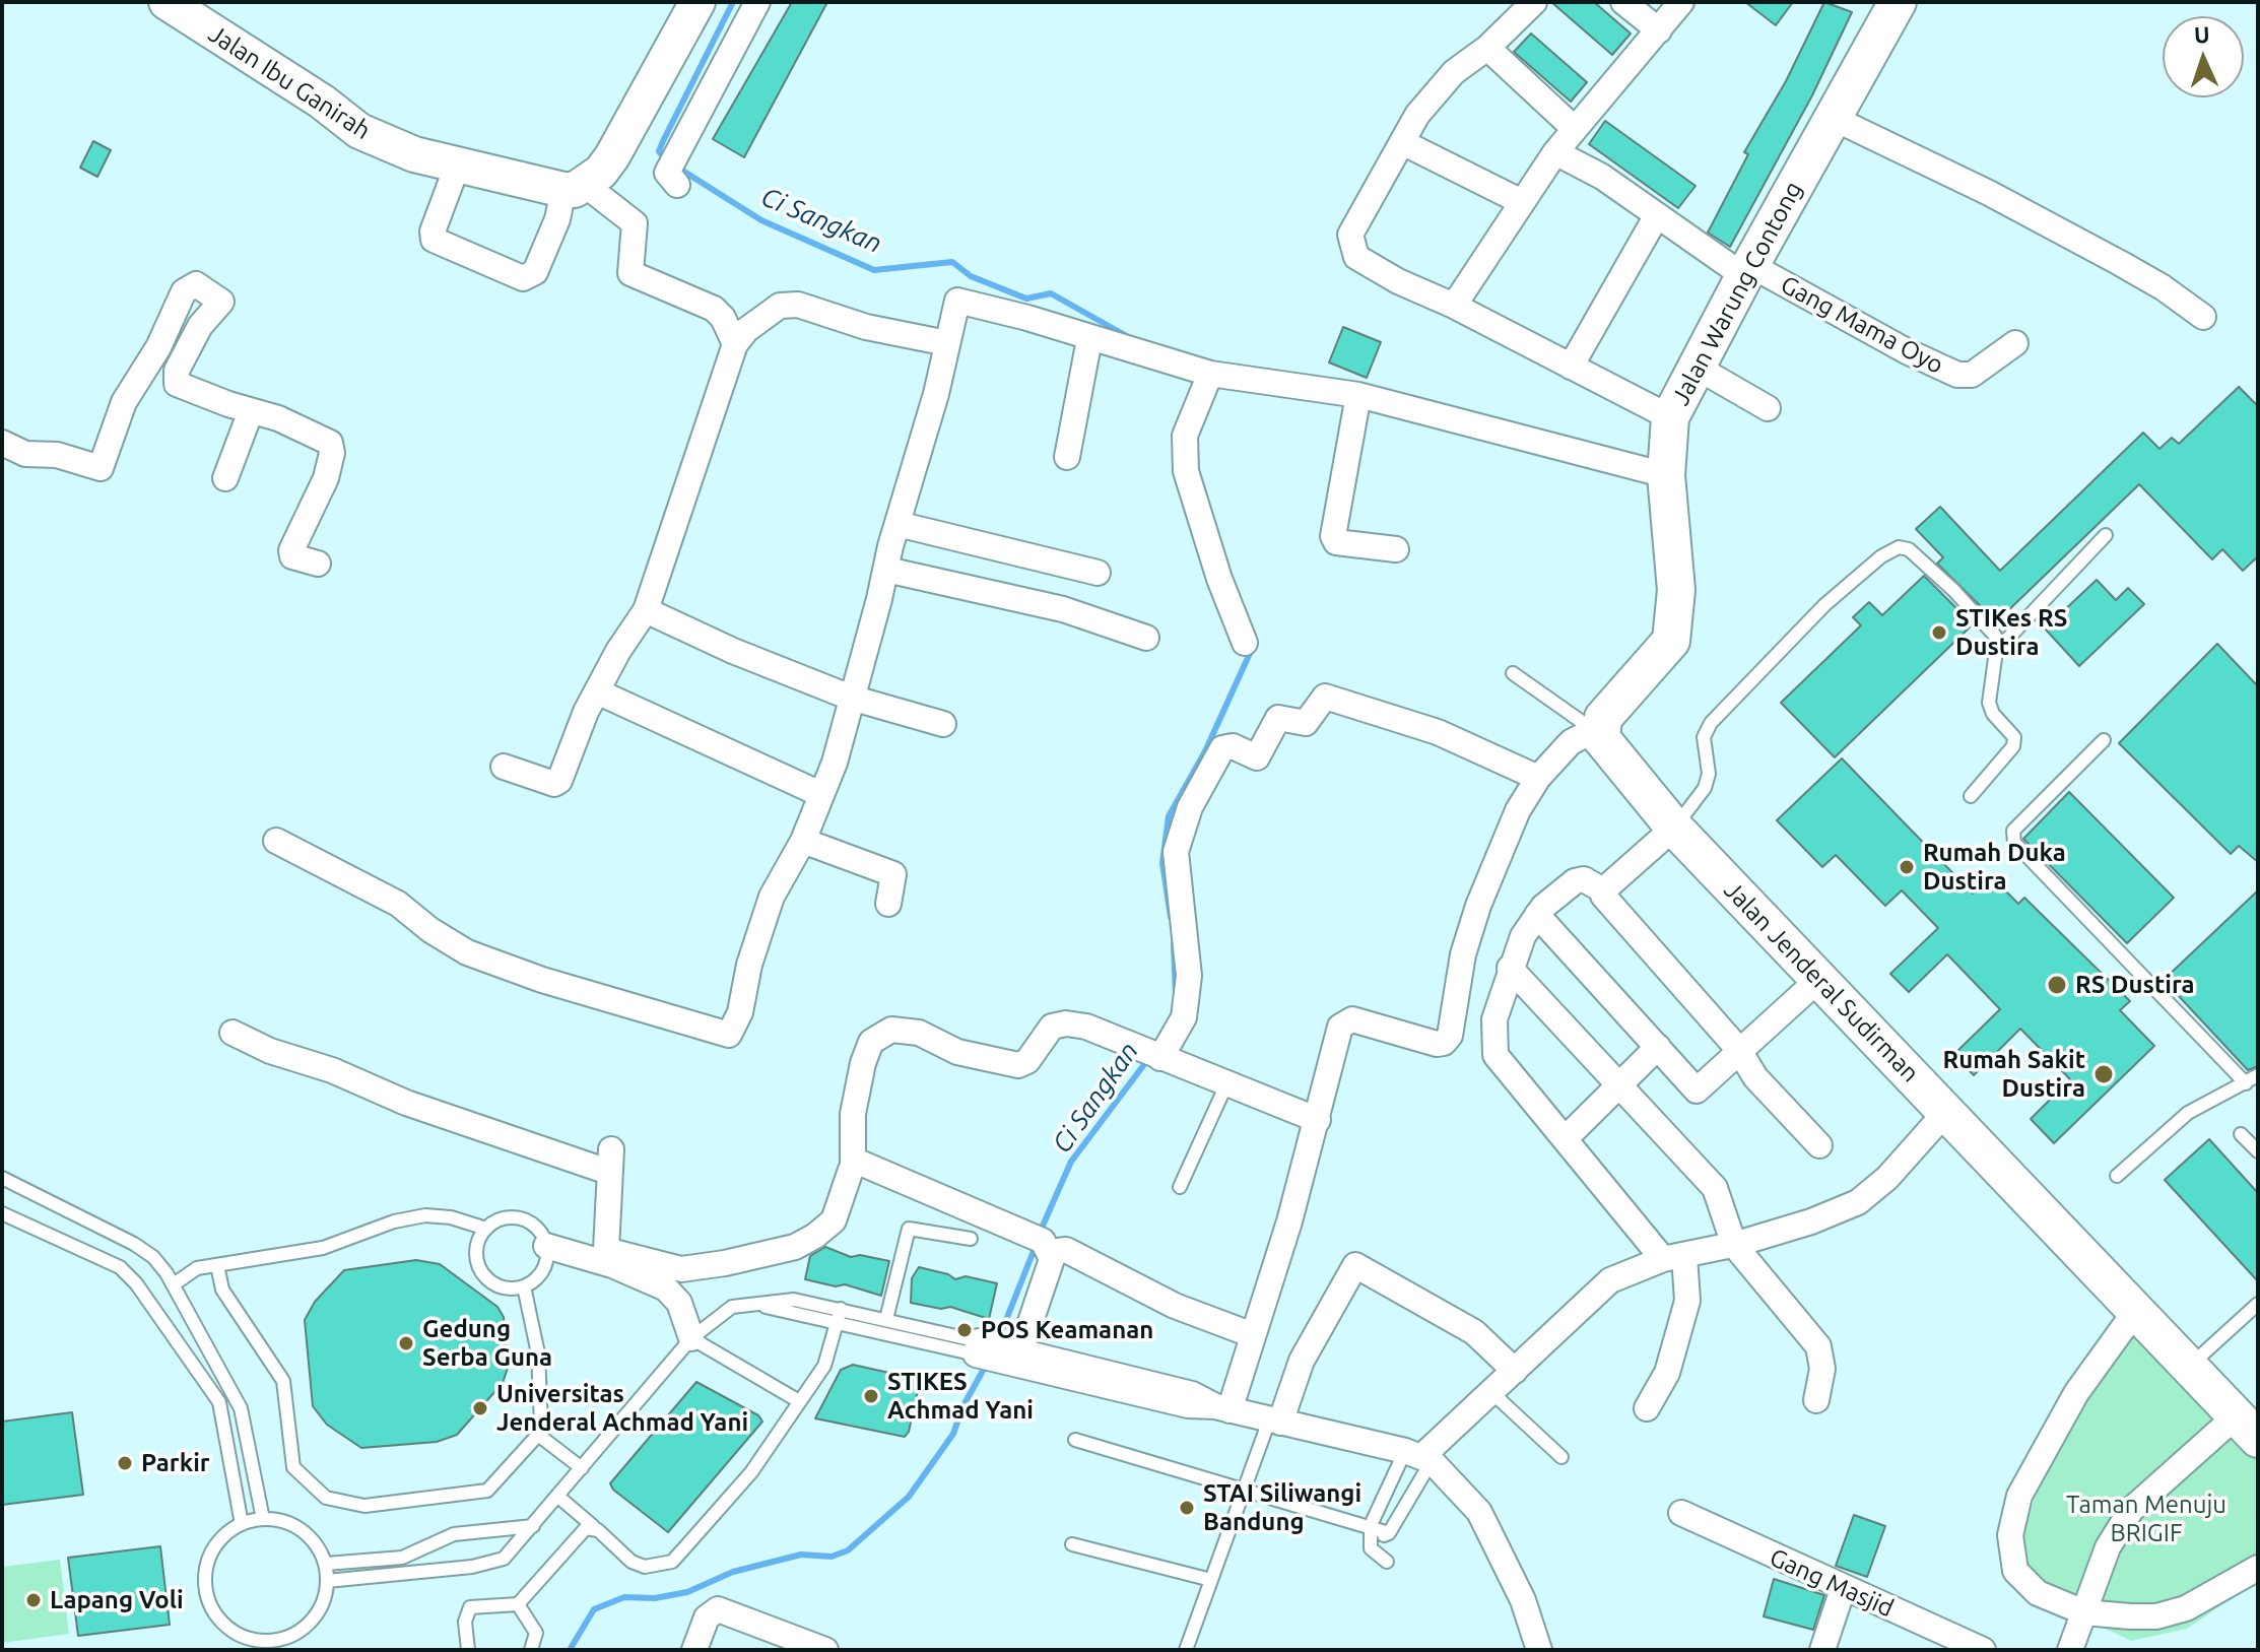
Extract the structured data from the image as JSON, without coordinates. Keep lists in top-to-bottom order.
{
  "streets": {
    "main road": ["Jalan Ibu Ganirah", "Jalan Warung Contong", "Jalan Jenderal Sudirman"],
    "street": ["Gang Mama Oyo", "Gang Masjid"]
  },
  "crossings": [
    ["Jalan Warung Contong", "Gang Mama Oyo"],
    ["Jalan Warung Contong", "Jalan Jenderal Sudirman"]
  ],
  "water": ["Ci Sangkan"],
  "parks": ["Taman Menuju BRIGIF"],
  "places": [
    "STIKes RS Dustira",
    "Rumah Duka Dustira",
    "RS Dustira",
    "Rumah Sakit Dustira",
    "POS Keamanan",
    "Gedung Serba Guna",
    "STIKES Achmad Yani",
    "Universitas Jenderal Achmad Yani",
    "Parkir",
    "STAI Siliwangi Bandung",
    "Lapang Voli"
  ],
  "north": "top"
}
